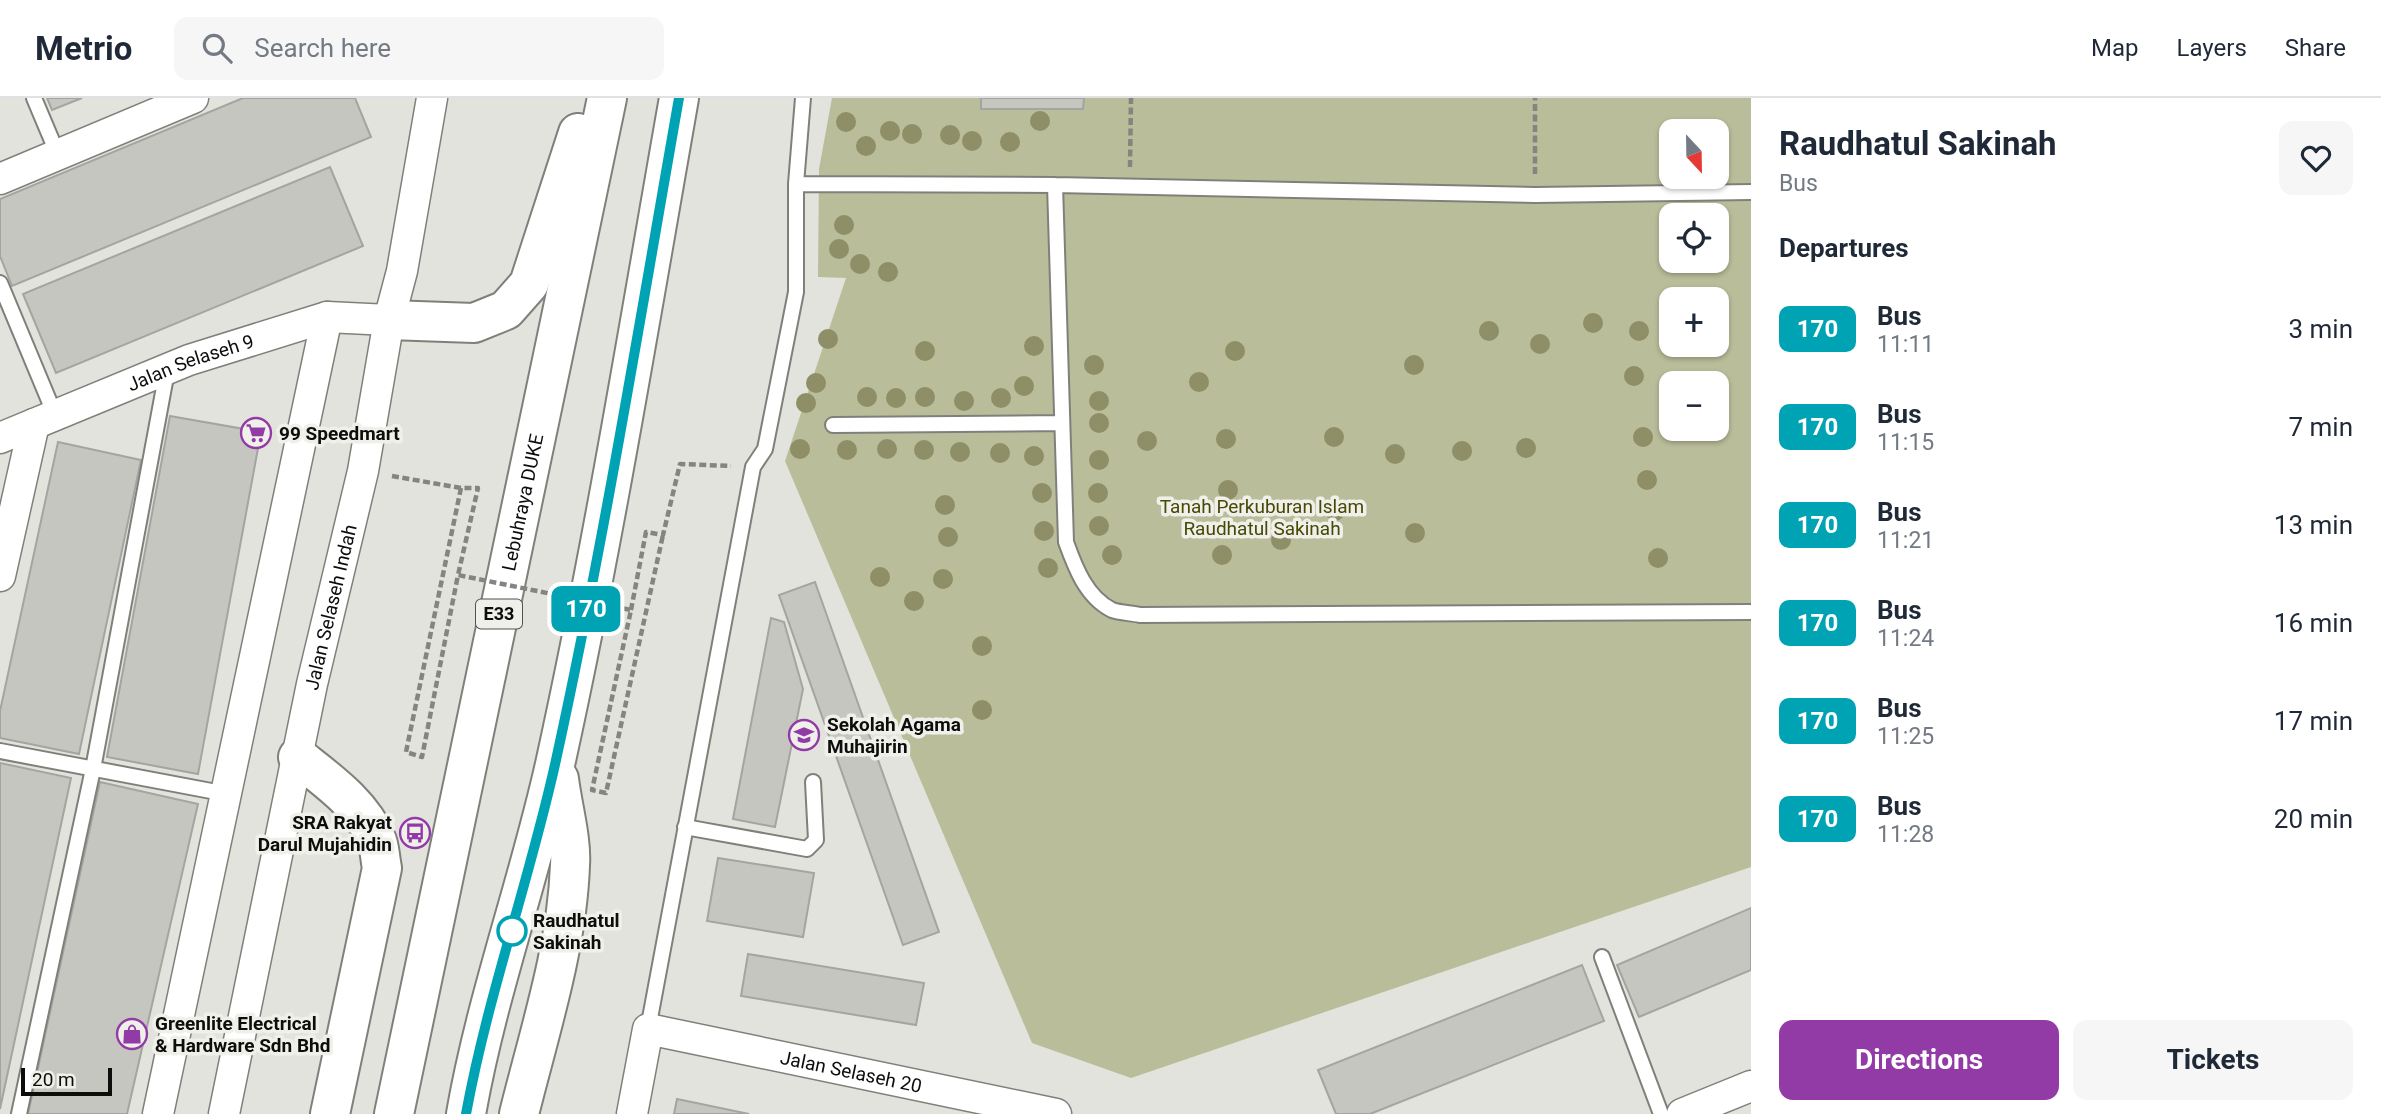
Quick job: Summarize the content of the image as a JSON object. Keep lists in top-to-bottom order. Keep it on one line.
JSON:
{"streets":{"highway":["Lebuhraya DUKE","E33"],"street":["Jalan Selaseh 9","Jalan Selaseh Indah","Jalan Selaseh 20"]},"crossings":[["Jalan Selaseh 9","Jalan Selaseh Indah"]],"parks":["Tanah Perkuburan Islam Raudhatul Sakinah"],"places":{"supermarket":["99 Speedmart"],"school or university":["Sekolah Agama Muhajirin"],"bus stop":["SRA Rakyat Darul Mujahidin"],"other":["Raudhatul Sakinah"],"shop":["Greenlite Electrical & Hardware Sdn Bhd"]},"lines":["bus line 170"],"scale_bar":"20 m","north":"bottom","page":{"header":"Metrio","search":"Search here","nav":["Map","Layers","Share"],"on_map":"170","heading":[["Raudhatul Sakinah","Bus"],"Departures"],"map_buttons":["+","−"],"list":[{"mark":"170","name":"Bus","note":"11:11","value":"3 min"},{"mark":"170","name":"Bus","note":"11:15","value":"7 min"},{"mark":"170","name":"Bus","note":"11:21","value":"13 min"},{"mark":"170","name":"Bus","note":"11:24","value":"16 min"},{"mark":"170","name":"Bus","note":"11:25","value":"17 min"},{"mark":"170","name":"Bus","note":"11:28","value":"20 min"}],"buttons":["Directions","Tickets"],"scale":"20 m"}}
